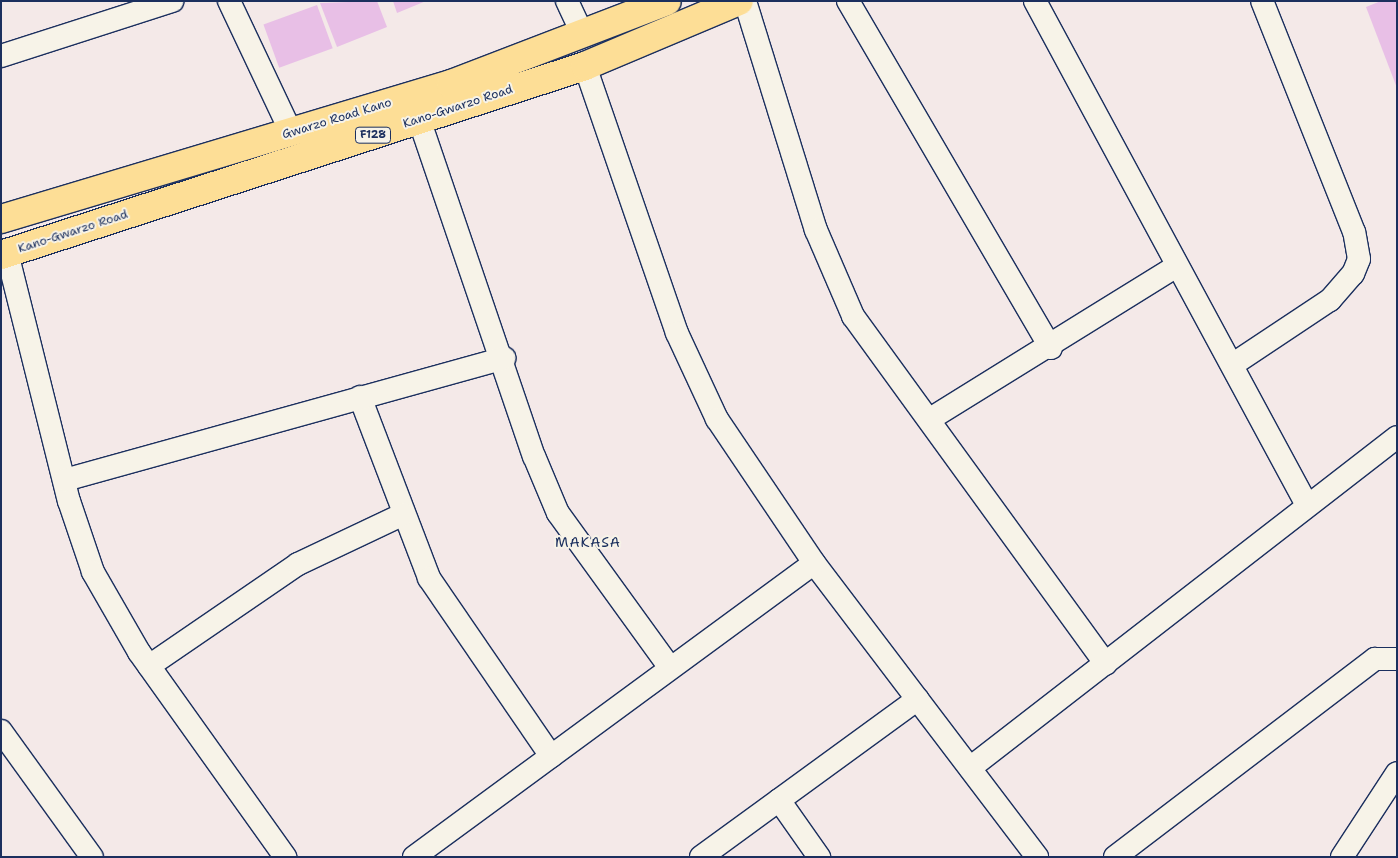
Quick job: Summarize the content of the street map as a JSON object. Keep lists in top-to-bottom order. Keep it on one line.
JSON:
{"streets":{"main road":["Kano-Gwarzo Road","Gwarzo Road Kano","F128"]},"districts":["MAKASA"]}
